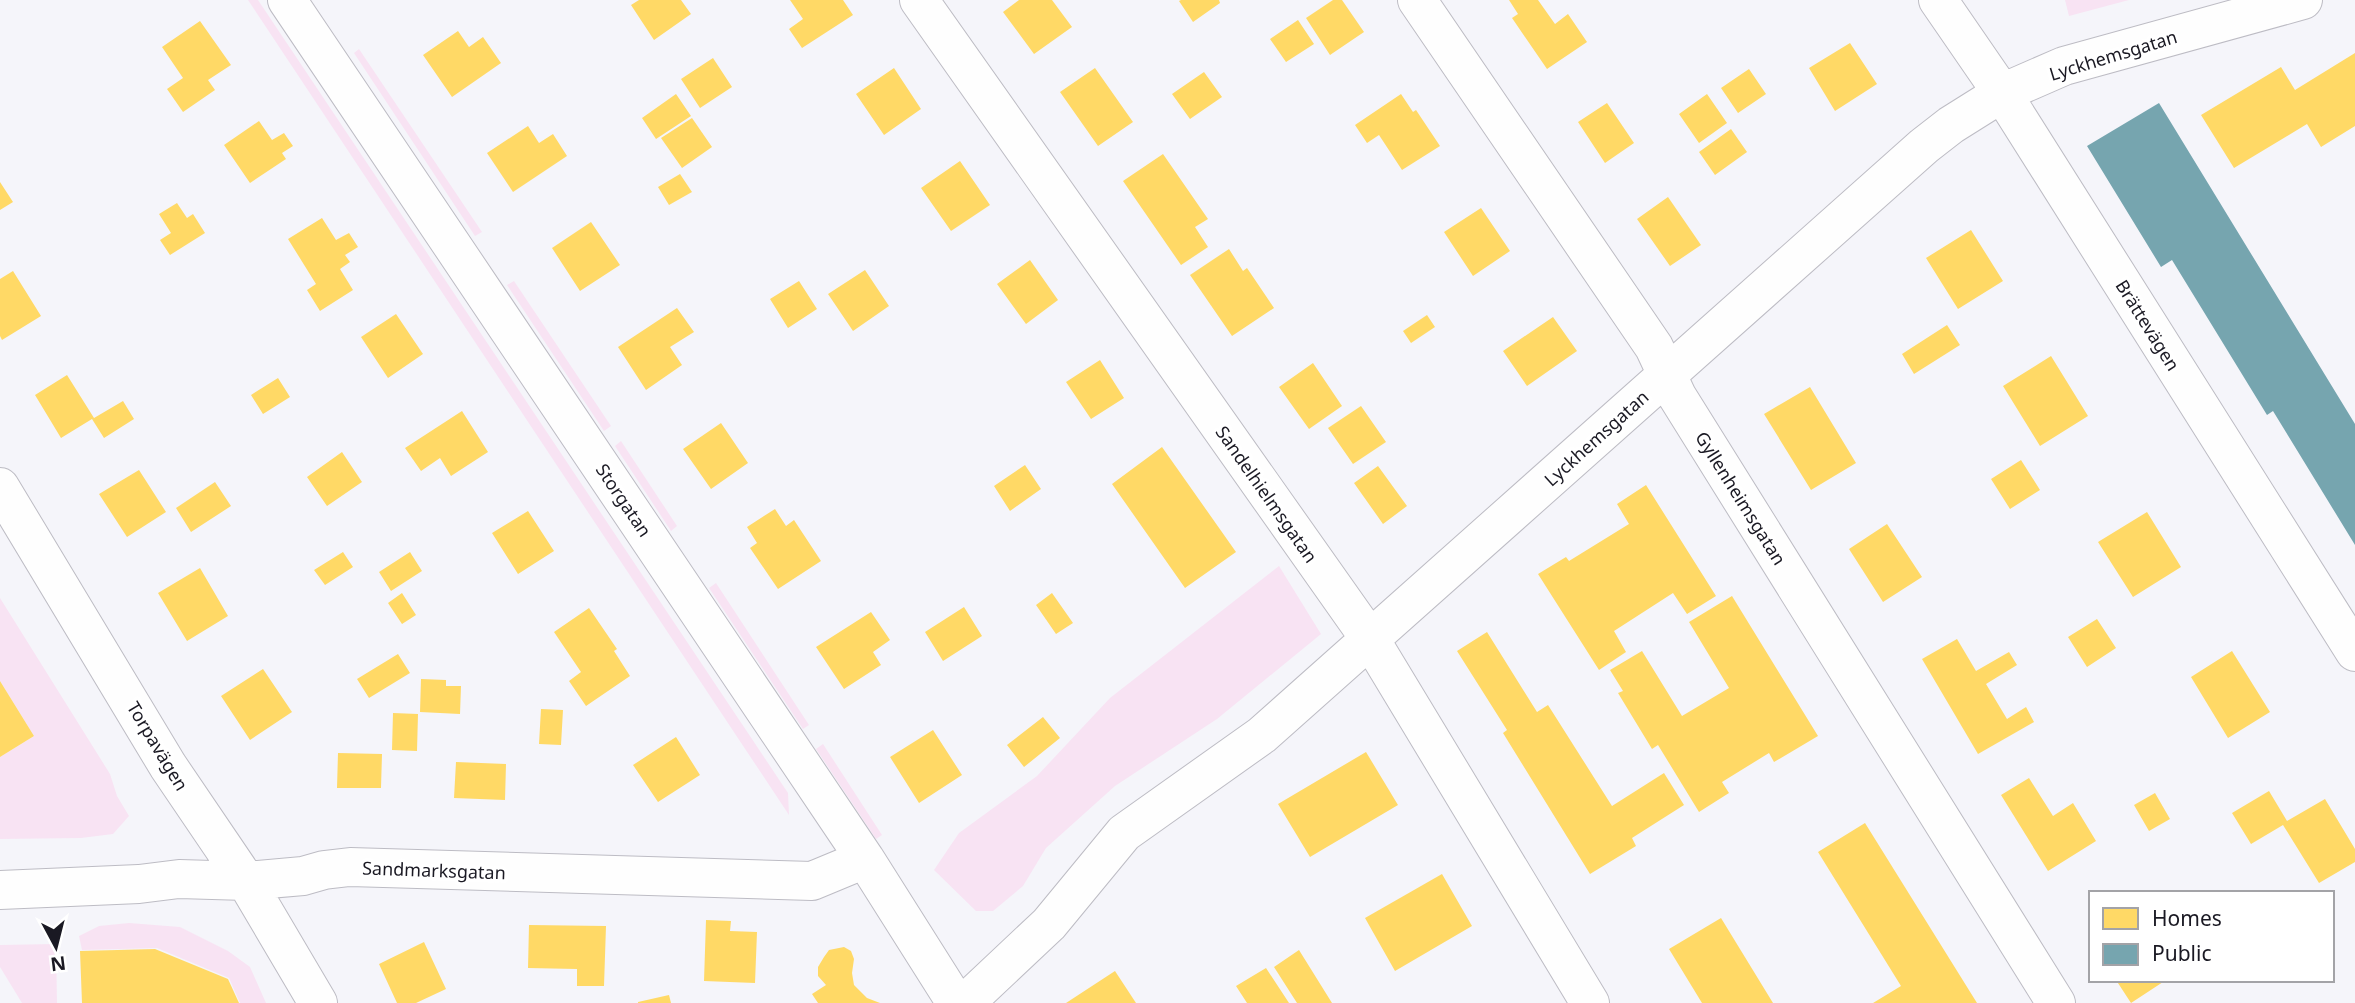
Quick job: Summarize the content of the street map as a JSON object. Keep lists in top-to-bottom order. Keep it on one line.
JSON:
{"streets":{"street":["Lyckhemsgatan","Brättevägen","Sandelhielmsgatan","Gyllenheimsgatan","Storgatan","Torpavägen","Sandmarksgatan"]},"crossings":[["Lyckhemsgatan","Brättevägen"],["Lyckhemsgatan","Sandelhielmsgatan"],["Lyckhemsgatan","Gyllenheimsgatan"],["Storgatan","Sandmarksgatan"],["Torpavägen","Sandmarksgatan"]],"legend":["Homes","Public"],"north":"bottom"}
